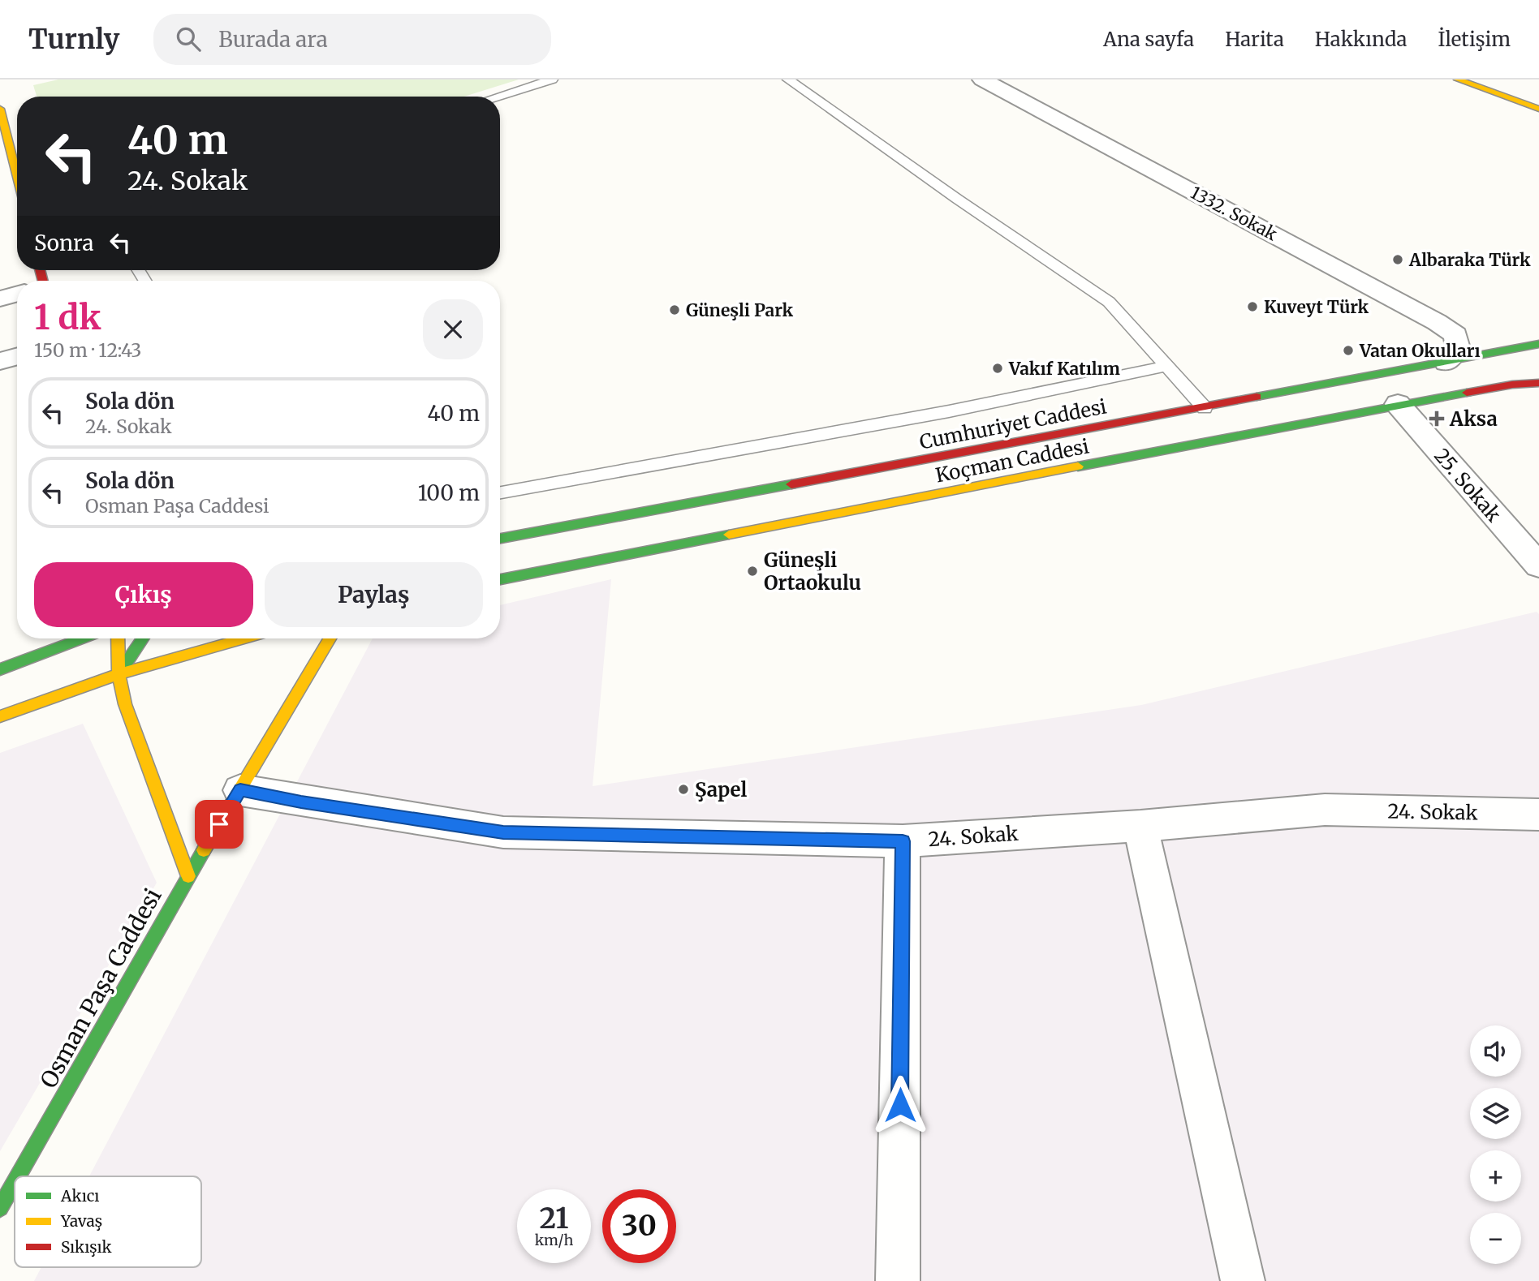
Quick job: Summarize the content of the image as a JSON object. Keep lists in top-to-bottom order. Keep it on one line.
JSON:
{"streets":{"main road":["Cumhuriyet Caddesi","Koçman Caddesi","Osman Paşa Caddesi"],"street":["1332. Sokak","25. Sokak","24. Sokak"]},"crossings":[["1332. Sokak","Cumhuriyet Caddesi"],["Koçman Caddesi","25. Sokak"],["24. Sokak","Osman Paşa Caddesi"]],"places":{"other":["Albaraka Türk","Kuveyt Türk","Güneşli Park","Vatan Okulları","Vakıf Katılım","Güneşli Ortaokulu","Şapel"],"health":["Aksa"]},"legend":["Akıcı","Yavaş","Sıkışık"],"page":{"header":"Turnly","search":"Burada ara","nav":["Ana sayfa","Harita","Hakkında","İletişim"],"turn":["40 m","24. Sokak"],"then":"Sonra","heading":["1 dk","150 m · 12:43"],"list":[{"name":"Sola dön","note":"24. Sokak","value":"40 m"},{"name":"Sola dön","note":"Osman Paşa Caddesi","value":"100 m"}],"buttons":["Çıkış","Paylaş"],"map_buttons":["+","−"],"speed":"21 km/h","limit":"30"}}
